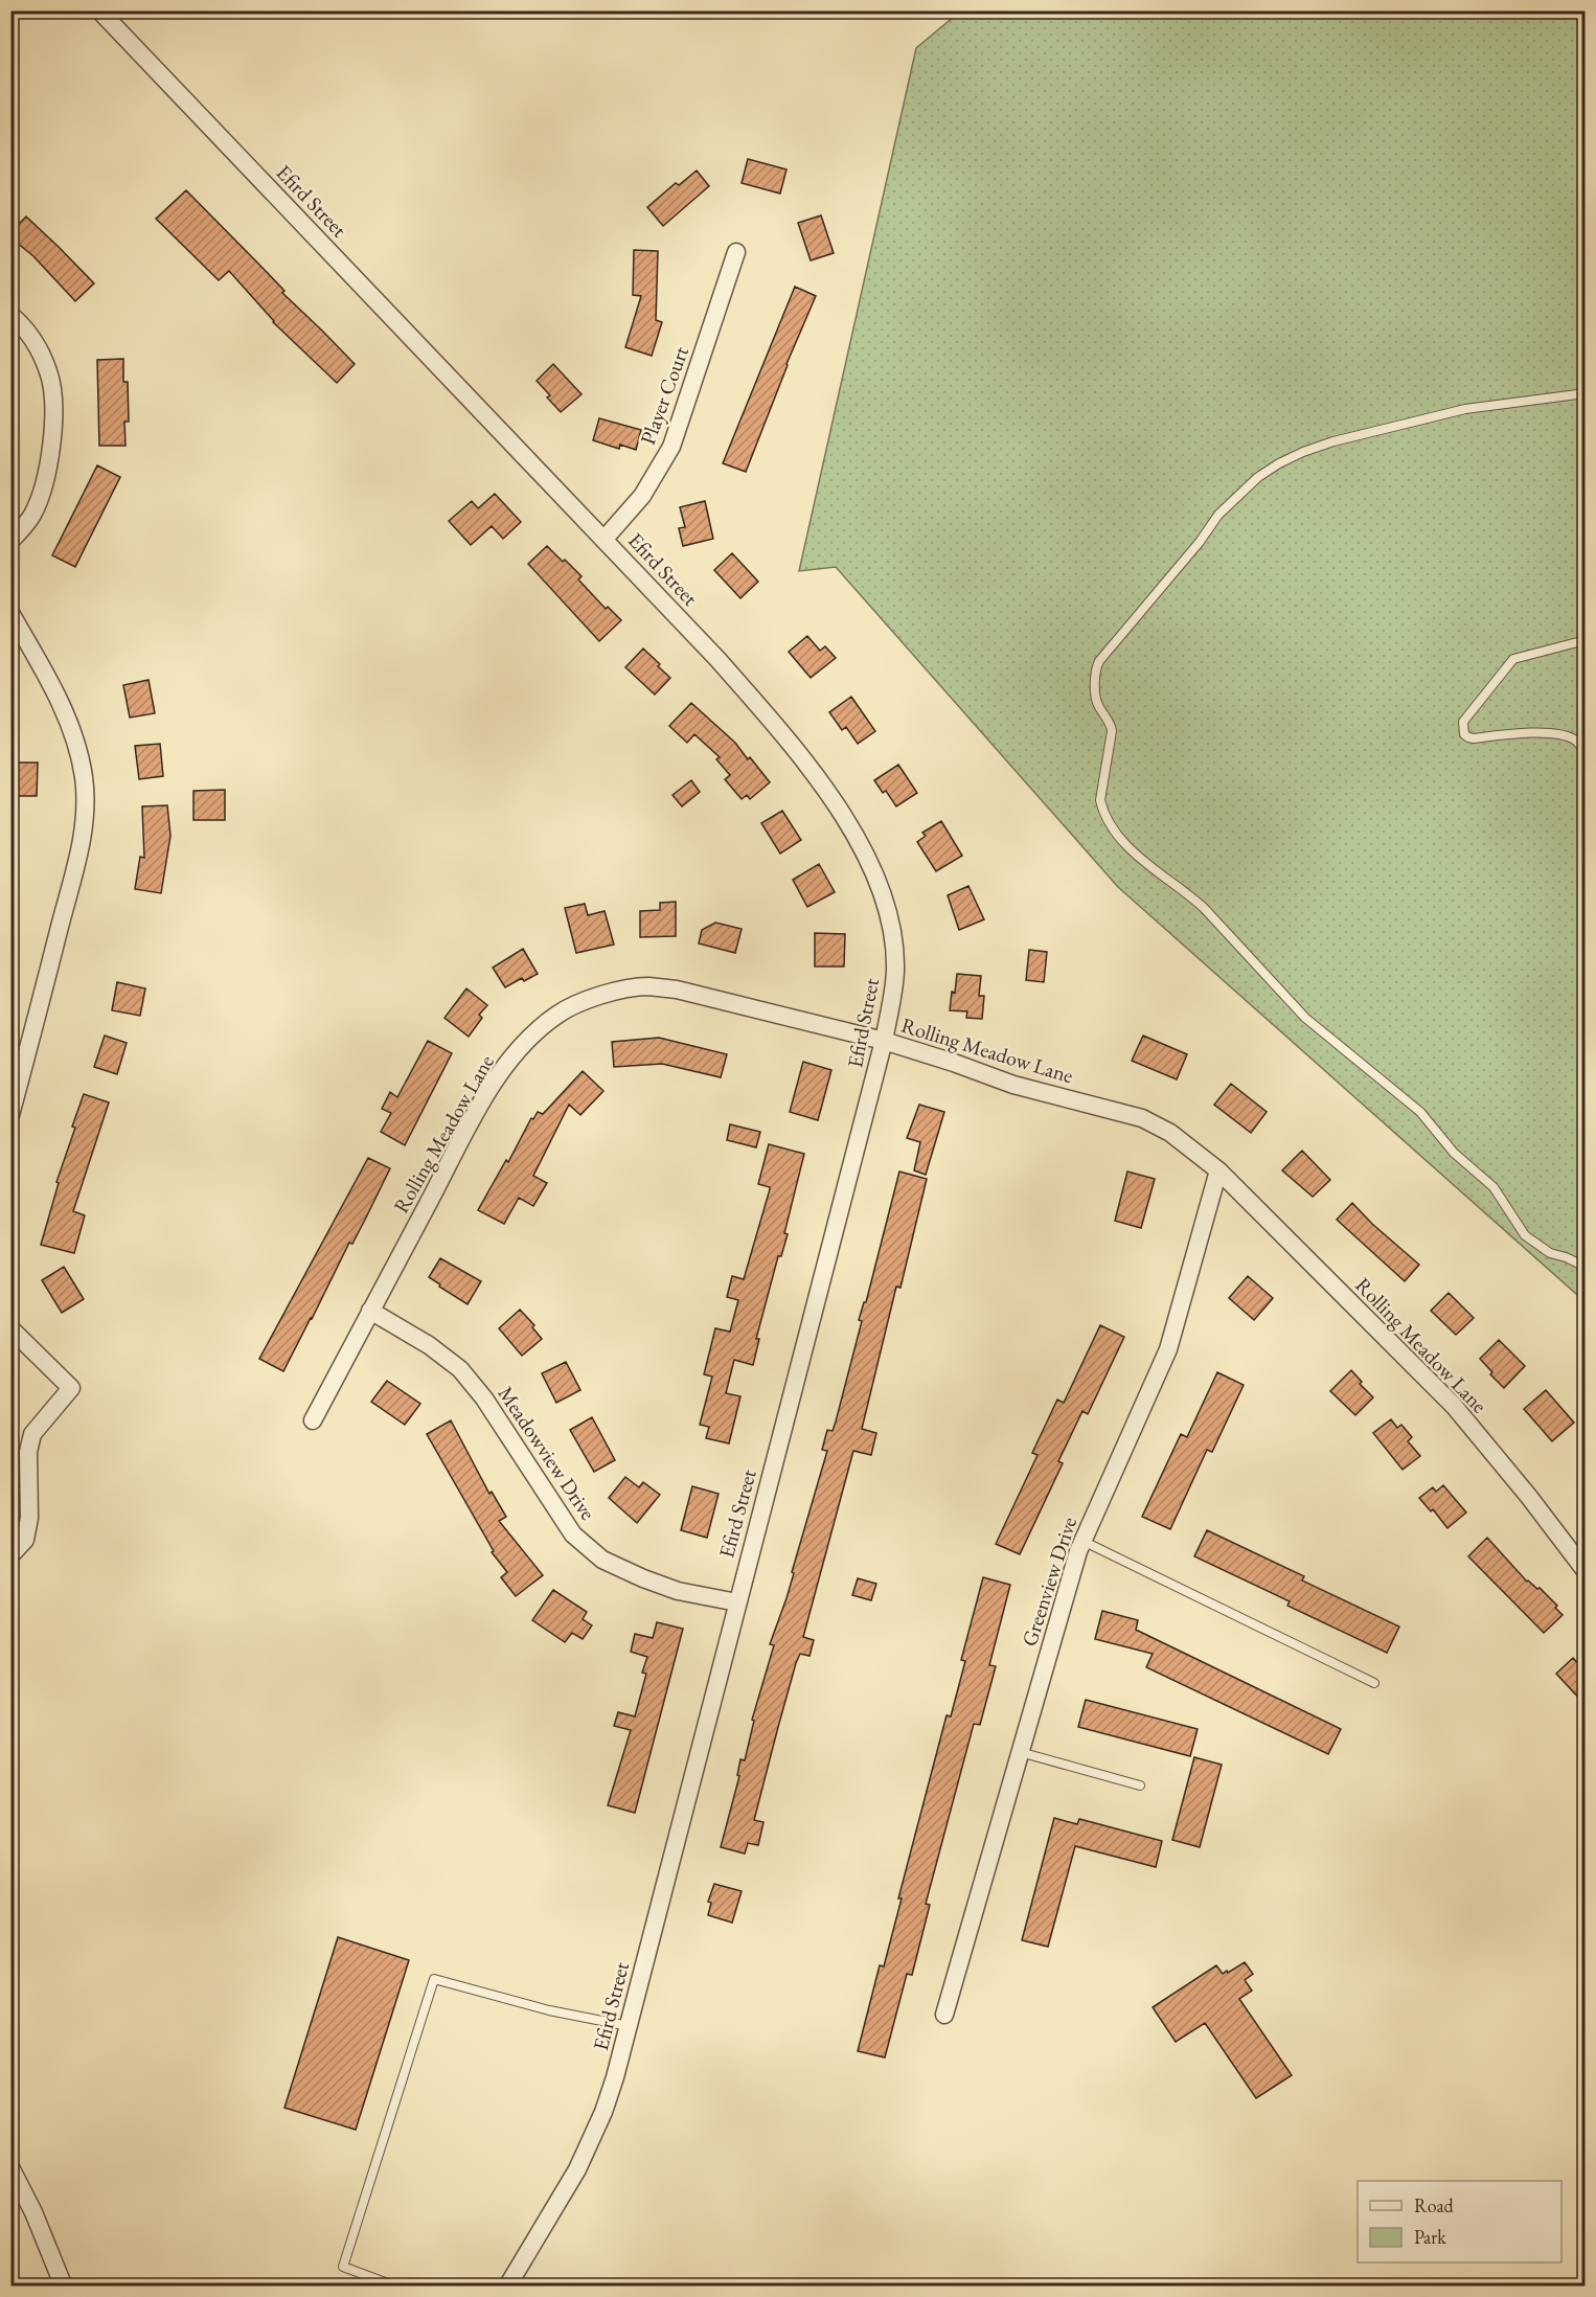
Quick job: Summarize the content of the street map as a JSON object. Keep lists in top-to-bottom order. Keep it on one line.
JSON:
{"streets":{"street":["Efird Street","Player Court","Rolling Meadow Lane","Meadowview Drive","Greenview Drive"]},"crossings":[["Efird Street","Player Court"],["Efird Street","Rolling Meadow Lane"],["Efird Street","Meadowview Drive"],["Rolling Meadow Lane","Meadowview Drive"],["Rolling Meadow Lane","Greenview Drive"]],"legend":["Road","Park"]}
